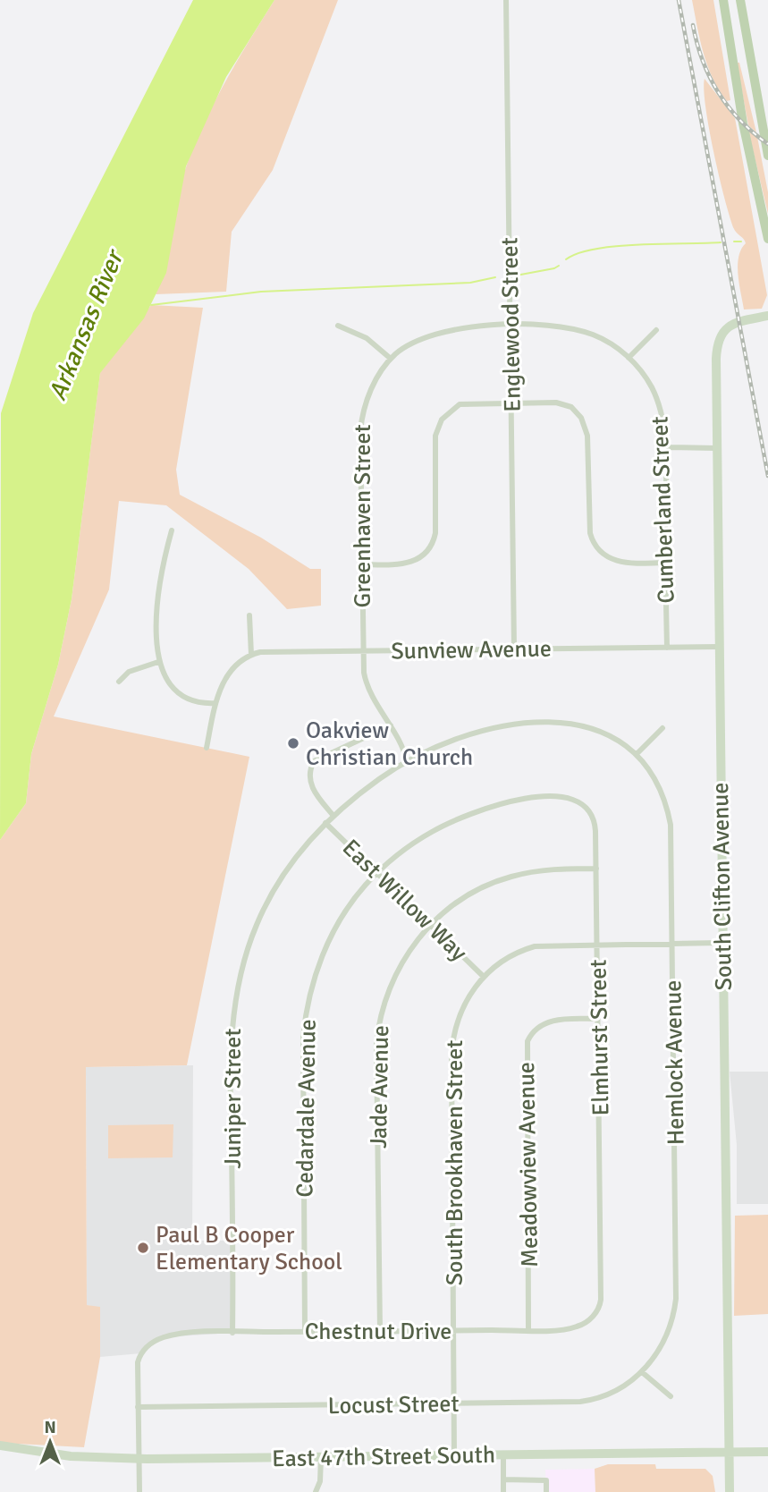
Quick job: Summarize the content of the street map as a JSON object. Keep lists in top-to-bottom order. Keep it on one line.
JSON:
{"streets":{"street":["Englewood Street","Cumberland Street","Greenhaven Street","Sunview Avenue","South Clifton Avenue","East Willow Way","Elmhurst Street","Hemlock Avenue","Jade Avenue","Juniper Street","Cedardale Avenue","South Brookhaven Street","Meadowview Avenue","Chestnut Drive","Locust Street","East 47th Street South"]},"crossings":[["Englewood Street","Cumberland Street"],["Englewood Street","Greenhaven Street"],["Englewood Street","Sunview Avenue"],["Cumberland Street","Greenhaven Street"],["Cumberland Street","Sunview Avenue"],["Greenhaven Street","Sunview Avenue"],["Greenhaven Street","Juniper Street"],["Sunview Avenue","South Clifton Avenue"],["South Clifton Avenue","South Brookhaven Street"],["South Clifton Avenue","East 47th Street South"],["East Willow Way","Jade Avenue"],["East Willow Way","Juniper Street"],["East Willow Way","Cedardale Avenue"],["East Willow Way","South Brookhaven Street"],["Elmhurst Street","Jade Avenue"],["Elmhurst Street","Cedardale Avenue"],["Elmhurst Street","South Brookhaven Street"],["Elmhurst Street","Meadowview Avenue"],["Elmhurst Street","Chestnut Drive"],["Hemlock Avenue","Juniper Street"],["Hemlock Avenue","South Brookhaven Street"],["Hemlock Avenue","Locust Street"],["Jade Avenue","Chestnut Drive"],["Juniper Street","Chestnut Drive"],["Cedardale Avenue","Chestnut Drive"],["South Brookhaven Street","Chestnut Drive"],["South Brookhaven Street","Locust Street"],["South Brookhaven Street","East 47th Street South"],["Meadowview Avenue","Chestnut Drive"],["Chestnut Drive","Locust Street"]],"water":["Arkansas River"],"places":["Oakview Christian Church","Paul B Cooper Elementary School"],"north":"top"}
